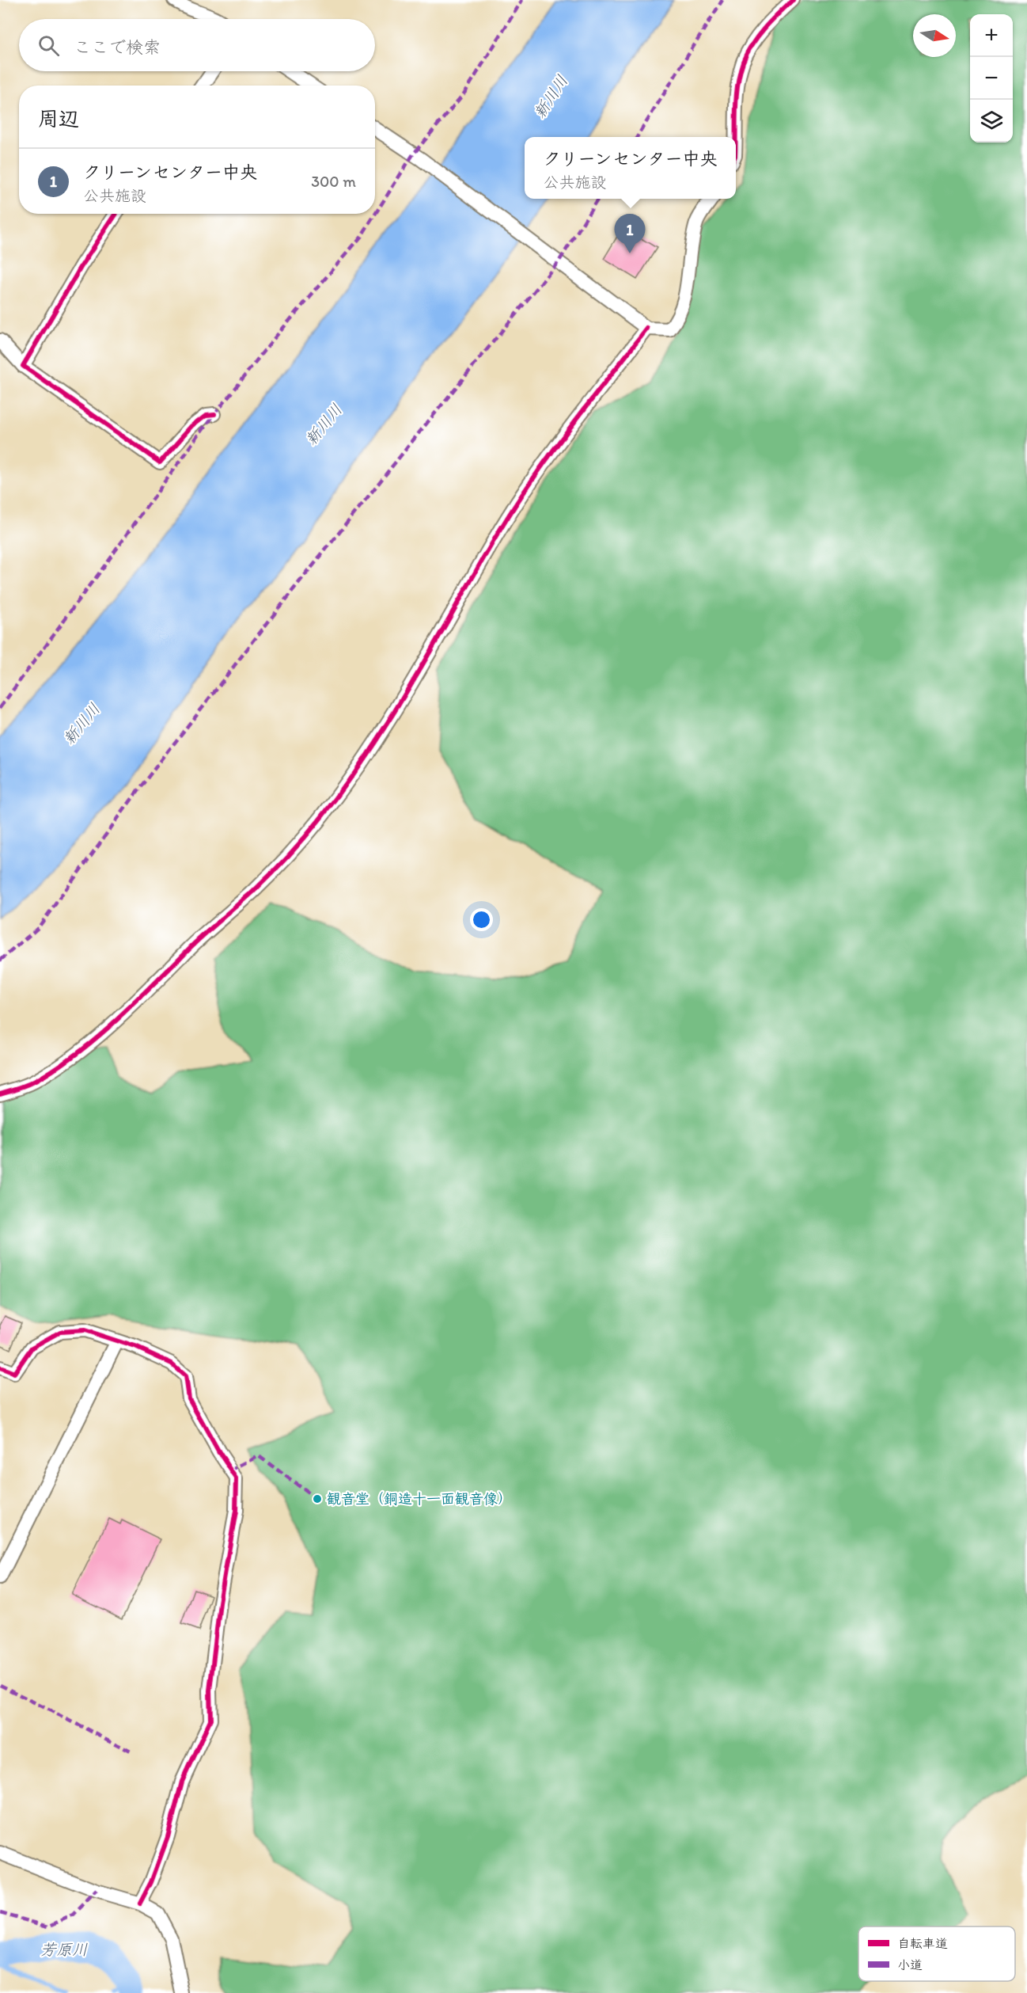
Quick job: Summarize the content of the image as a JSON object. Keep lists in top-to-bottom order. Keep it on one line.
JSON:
{"water":["新川川","芳原川"],"places":["観音堂（銅造十一面観音像）"],"legend":["自転車道","小道"],"north":"right","page":{"map_buttons":["+","−"],"search":"ここで検索","heading":"周辺","popup":["クリーンセンター中央","公共施設"],"list":[{"mark":"1","name":"クリーンセンター中央","note":"公共施設","value":"300 m"}],"pins":"1"}}
